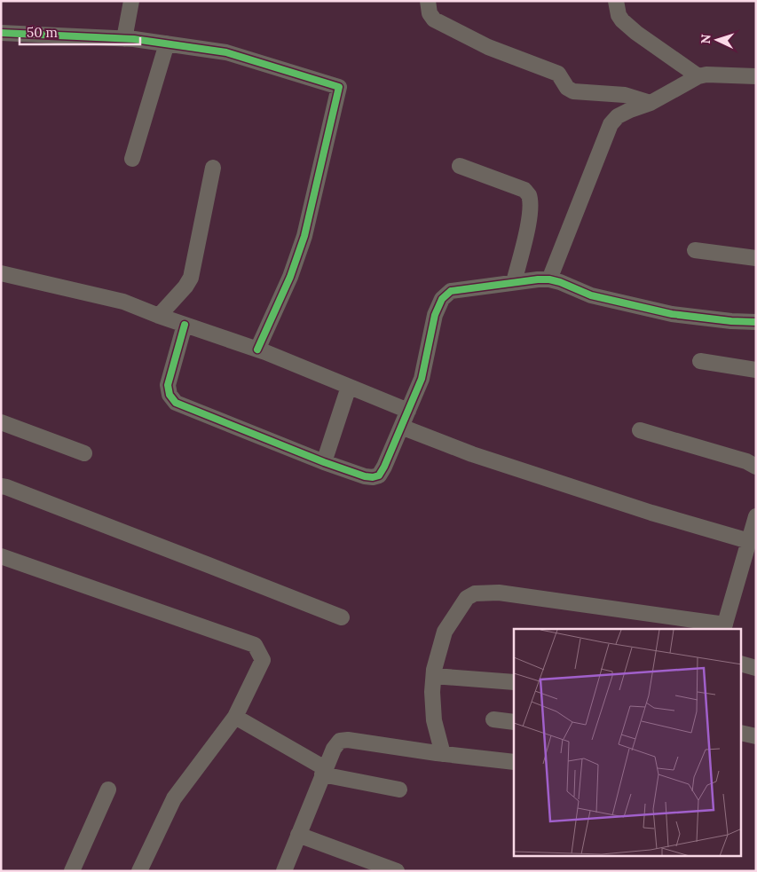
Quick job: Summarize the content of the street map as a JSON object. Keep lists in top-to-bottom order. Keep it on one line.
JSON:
{"scale_bar":"50 m","north":"left"}
